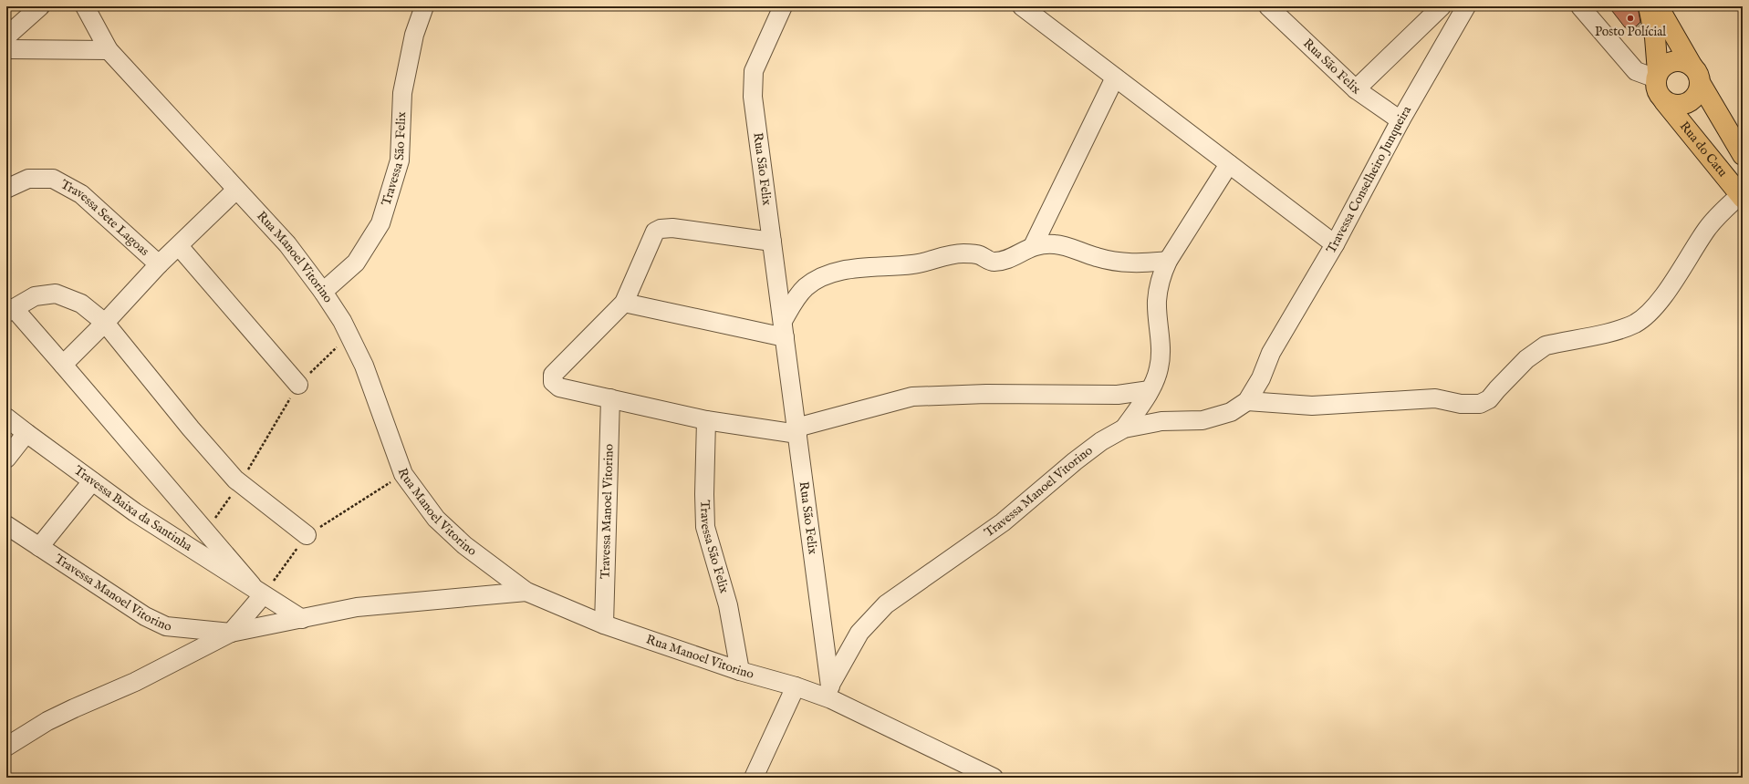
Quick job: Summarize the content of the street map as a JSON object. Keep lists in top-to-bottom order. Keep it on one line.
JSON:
{"streets":{"main road":["Rua do Catu"],"street":["Rua São Felix","Travessa São Felix","Travessa Conselheiro Junqueira","Travessa Sete Lagoas","Rua Manoel Vitorino","Travessa Manoel Vitorino","Travessa Baixa da Santinha"]},"crossings":[["Rua São Felix","Travessa Conselheiro Junqueira"],["Rua São Felix","Rua Manoel Vitorino"],["Rua São Felix","Travessa Manoel Vitorino"],["Travessa São Felix","Rua Manoel Vitorino"],["Travessa Conselheiro Junqueira","Travessa Manoel Vitorino"],["Rua Manoel Vitorino","Travessa Manoel Vitorino"]],"places":["Posto Polícial"]}
